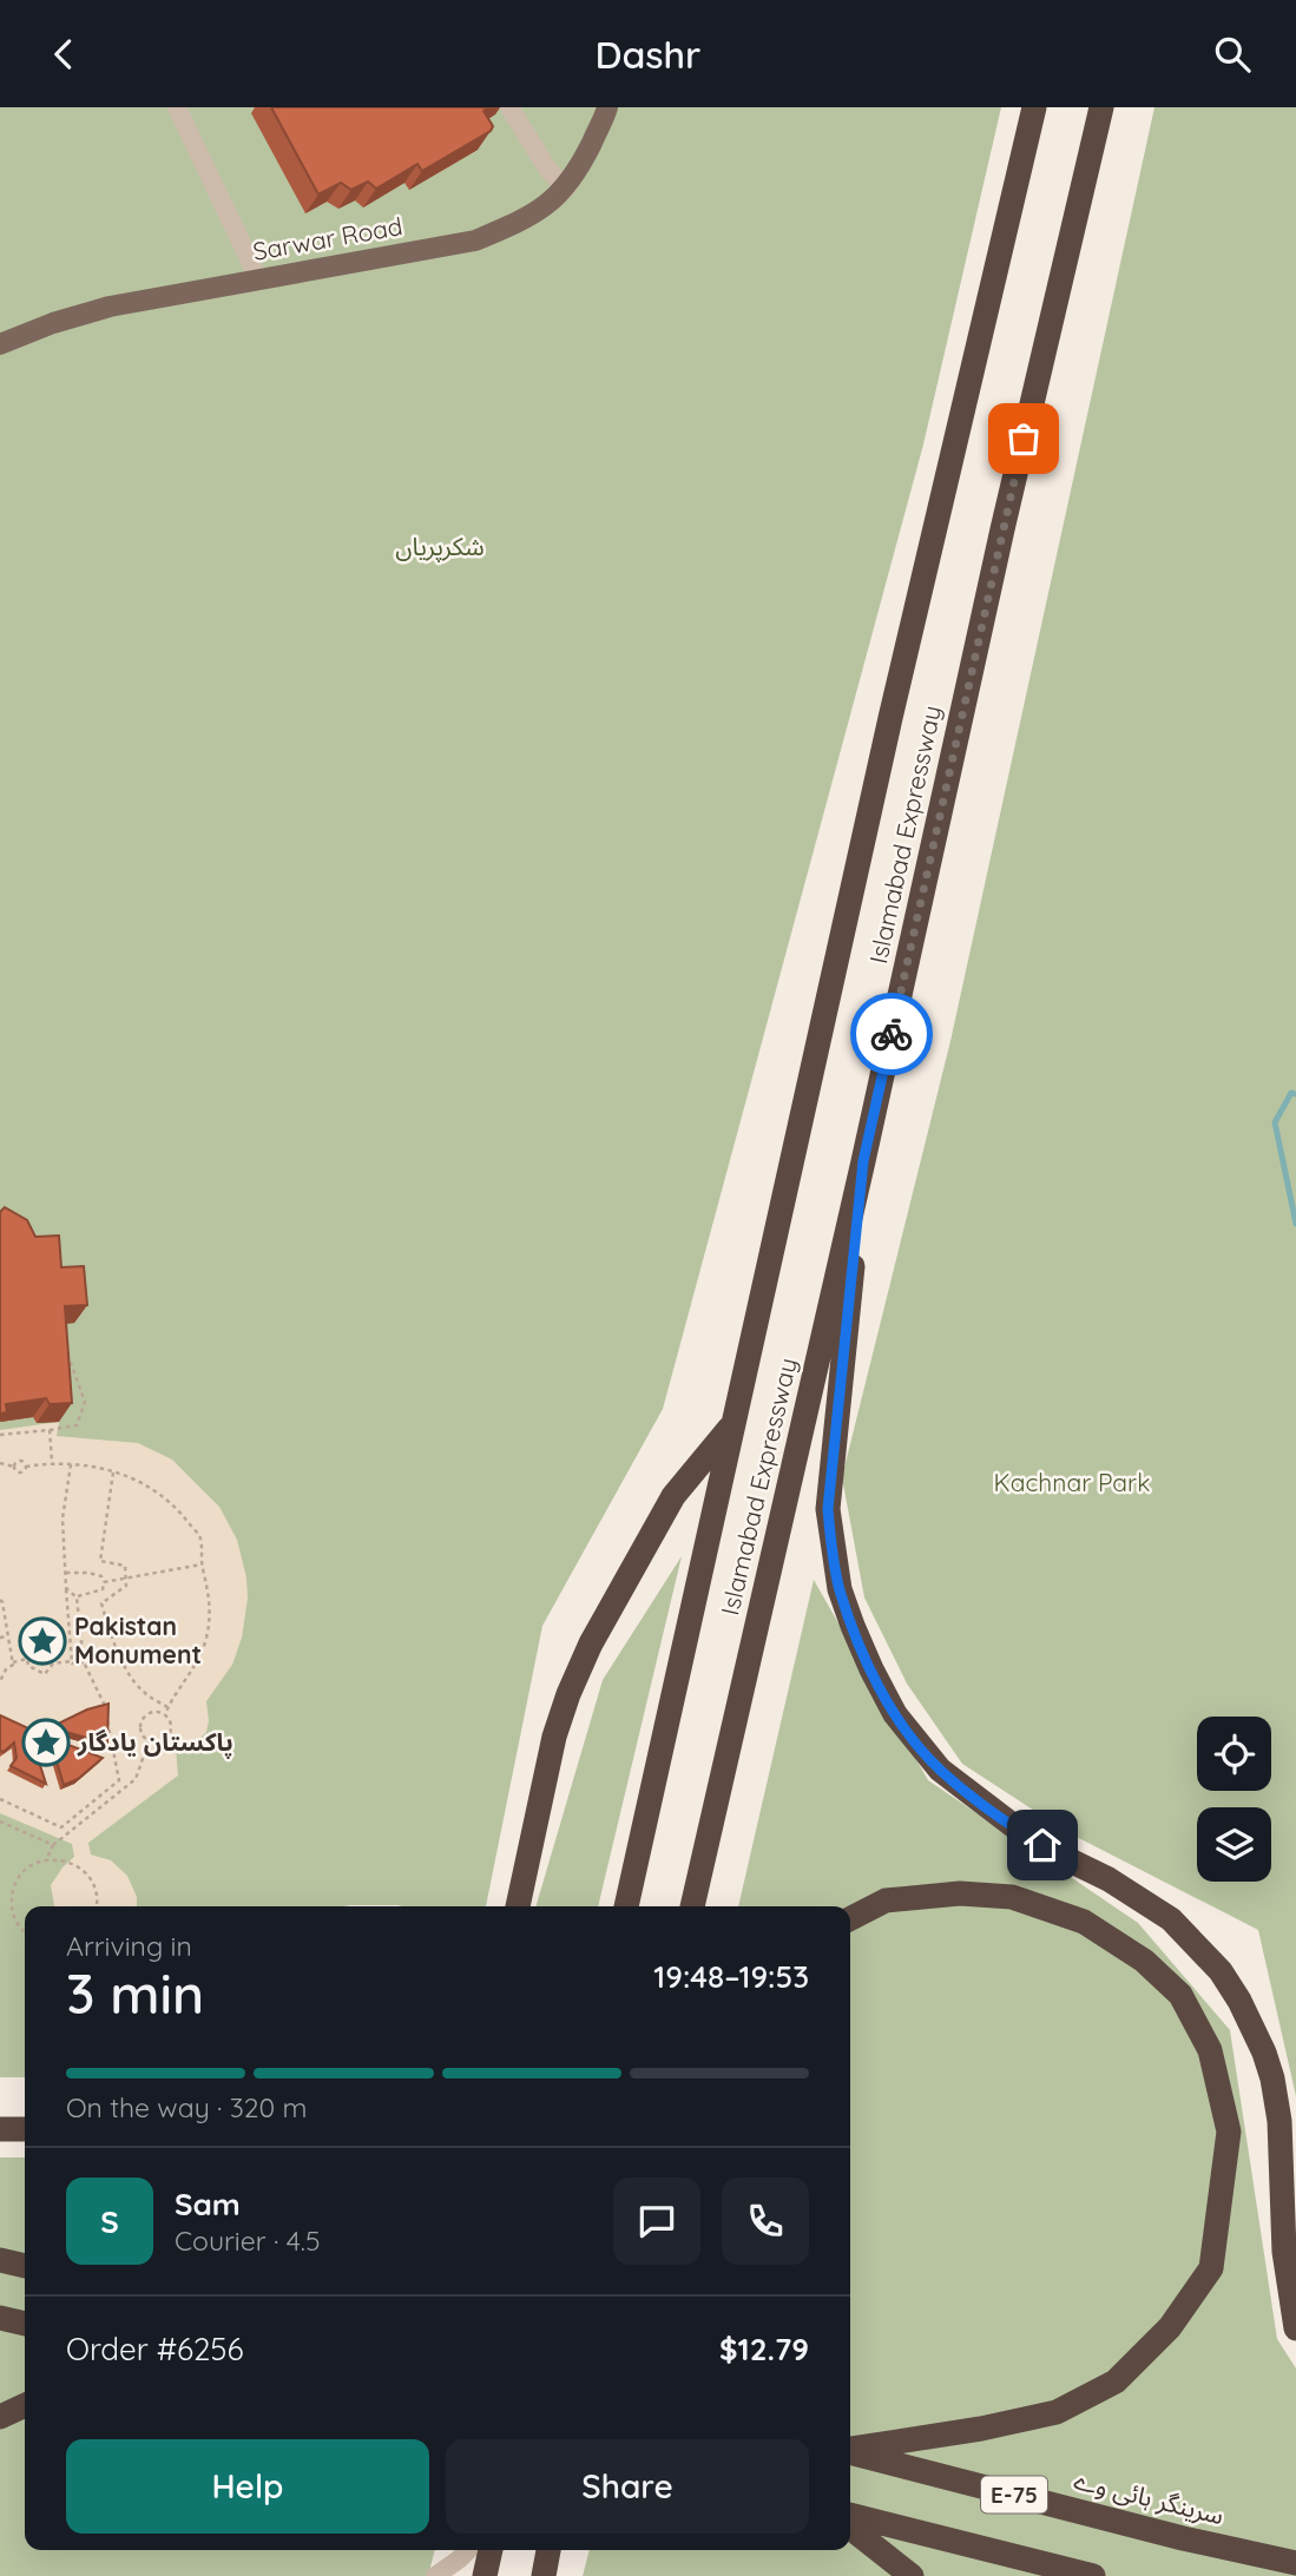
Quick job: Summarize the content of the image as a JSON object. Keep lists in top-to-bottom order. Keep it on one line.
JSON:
{"streets":{"highway":["Islamabad Expressway","E-75","سرینگر ہائی وے"],"main road":["Sarwar Road"]},"parks":["شکرپریاں","Kachnar Park"],"places":{"place":["Pakistan Monument","پاکستان یادگار"]},"page":{"header":"Dashr","heading":["3 min","Arriving in","19:48–19:53"],"panel":["Sam","Courier · 4.5","Order #6256","$12.79"],"bar":"On the way · 320 m","round":"S","buttons":["Help","Share"]}}
